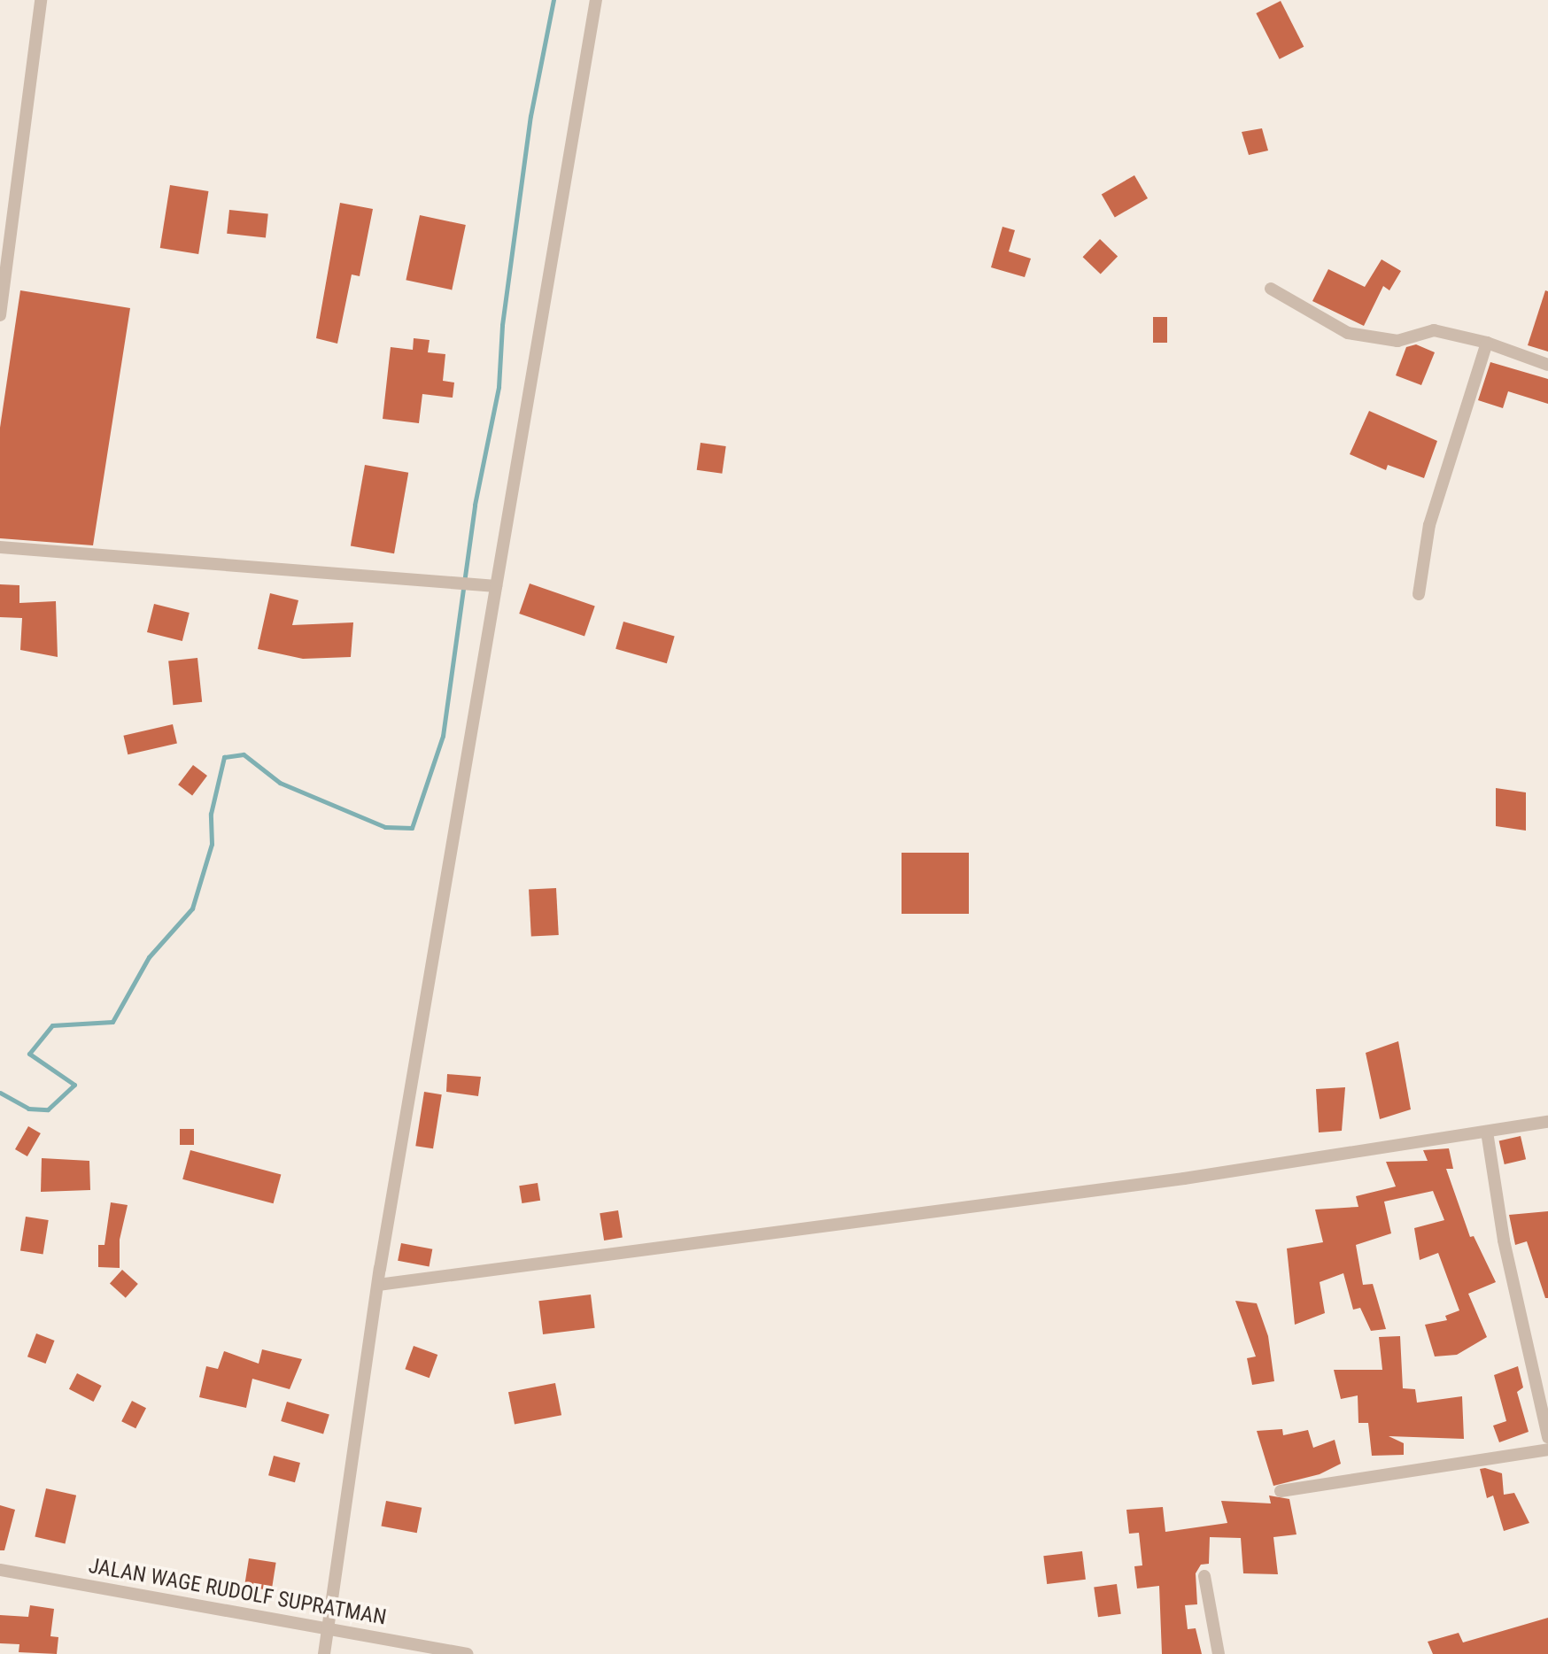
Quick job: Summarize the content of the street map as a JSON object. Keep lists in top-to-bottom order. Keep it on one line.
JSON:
{"streets":{"street":["JALAN WAGE RUDOLF SUPRATMAN"]}}
